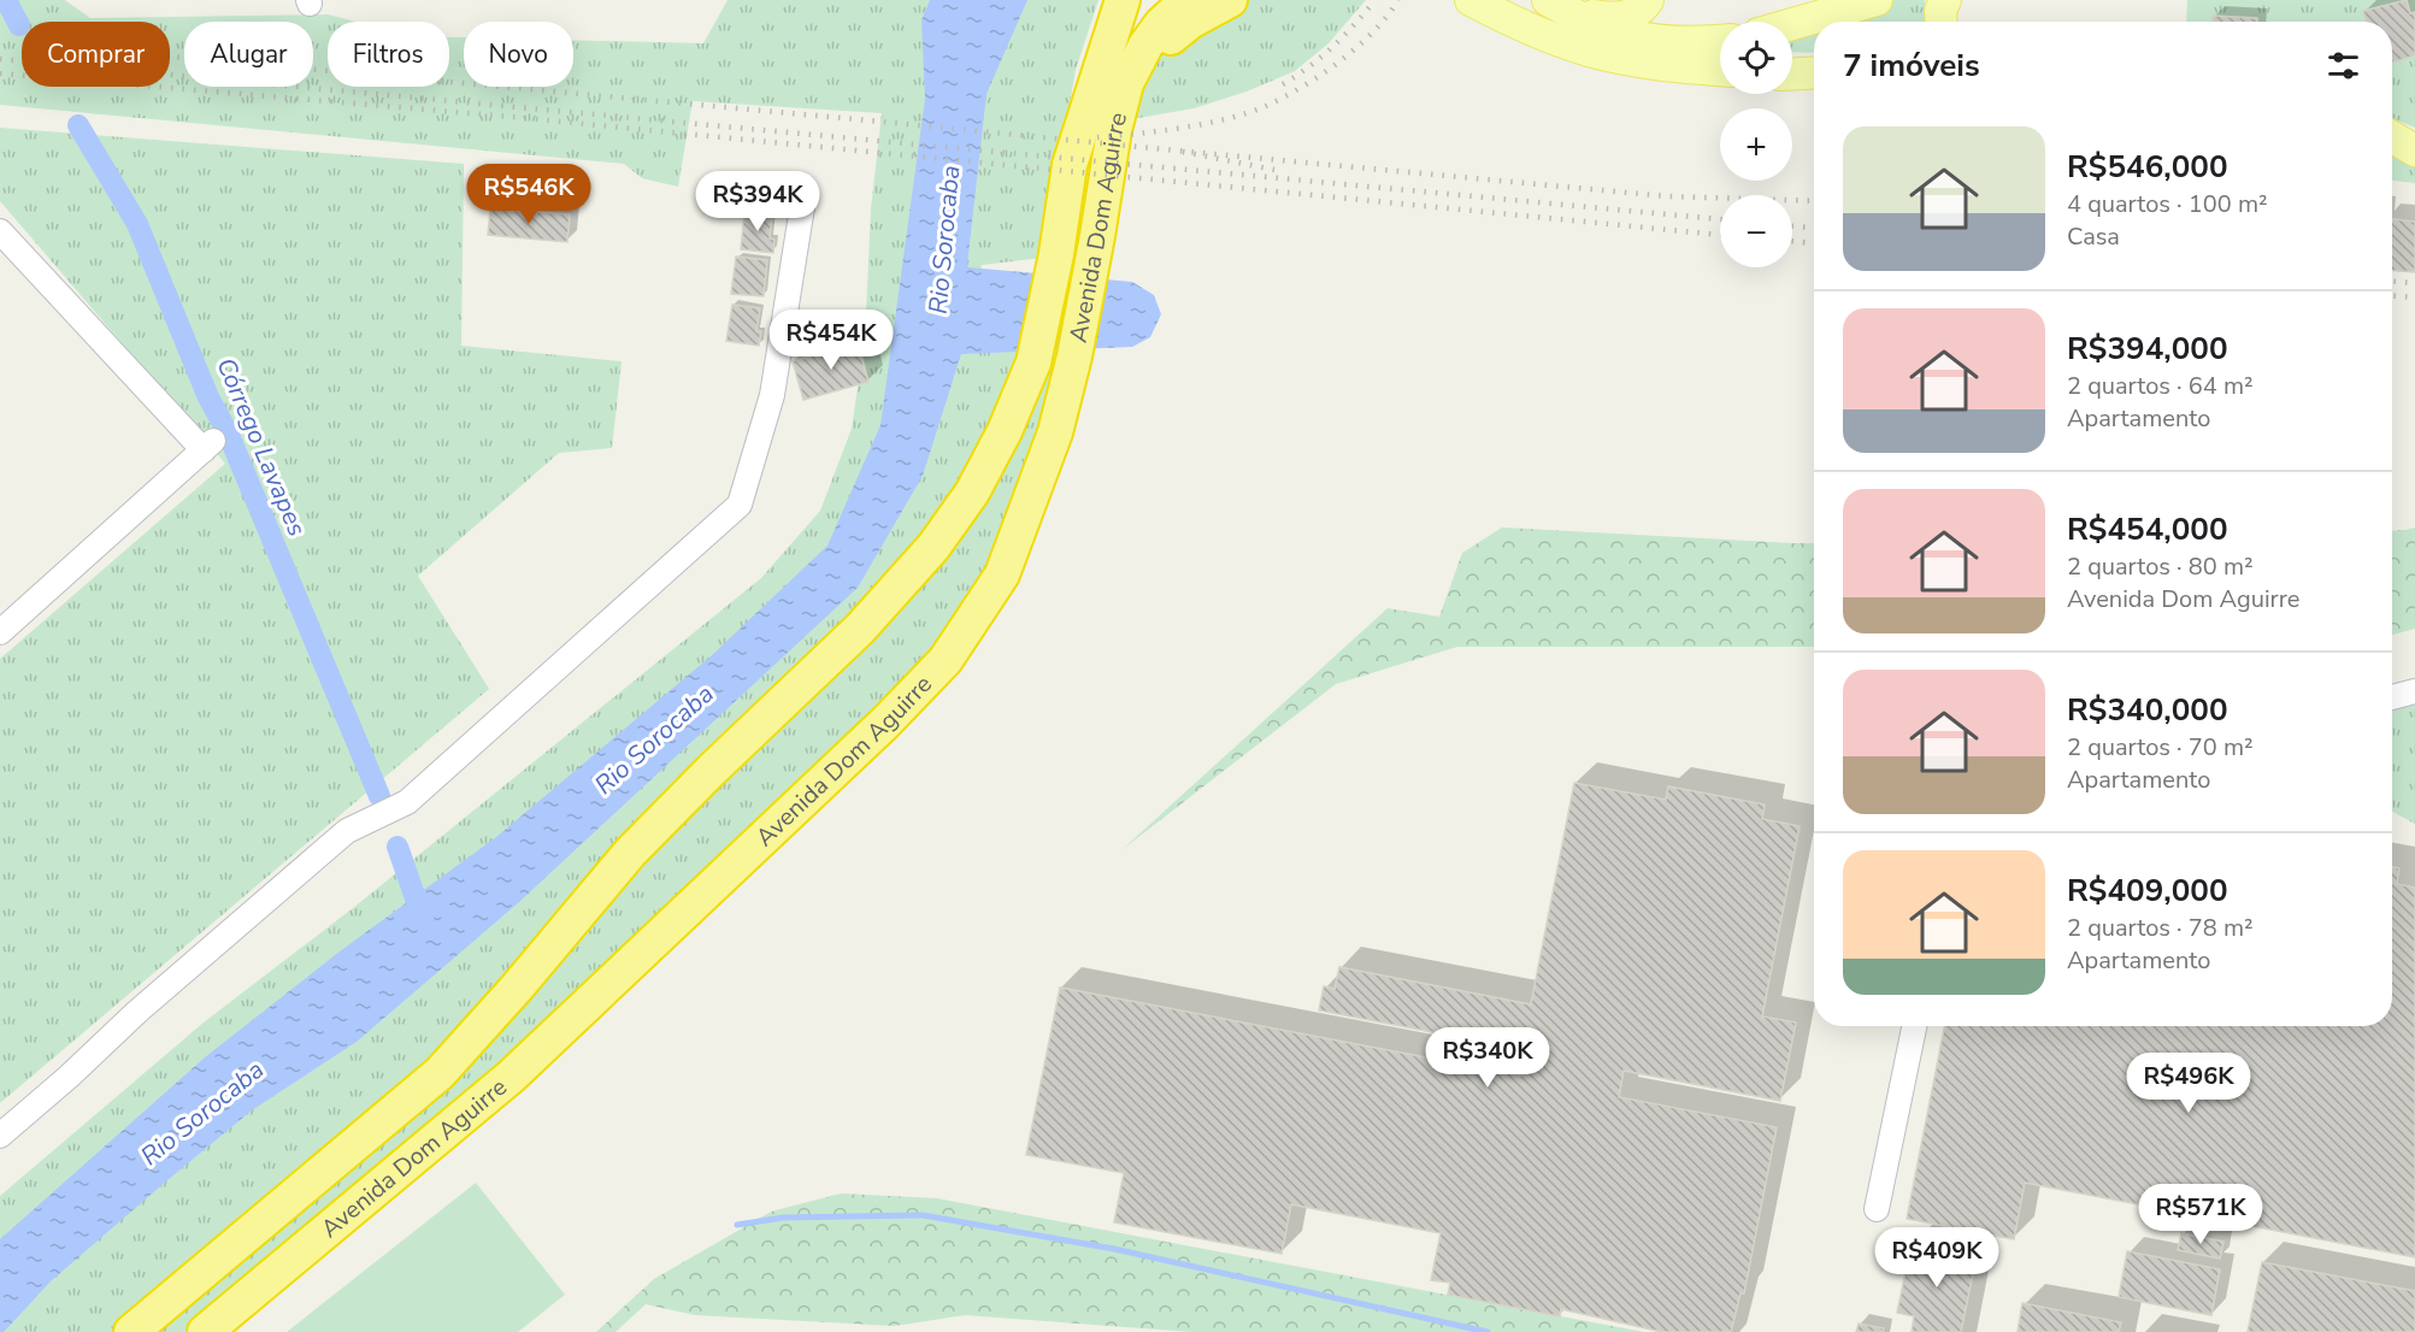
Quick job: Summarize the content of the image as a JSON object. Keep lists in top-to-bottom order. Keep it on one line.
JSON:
{"streets":{"highway":["Avenida Dom Aguirre"]},"water":["Rio Sorocaba","Córrego Lavapes"],"page":{"map_buttons":["+","−"],"chip":["Comprar","Alugar","Filtros","Novo"],"heading":"7 imóveis","list":[{"name":"R$546,000","note":"4 quartos · 100 m² · Casa"},{"name":"R$394,000","note":"2 quartos · 64 m² · Apartamento"},{"name":"R$454,000","note":"2 quartos · 80 m² · Avenida Dom Aguirre"},{"name":"R$340,000","note":"2 quartos · 70 m² · Apartamento"},{"name":"R$409,000","note":"2 quartos · 78 m² · Apartamento"}],"price":["R$546K","R$394K","R$454K","R$340K","R$496K","R$571K","R$409K"]}}
